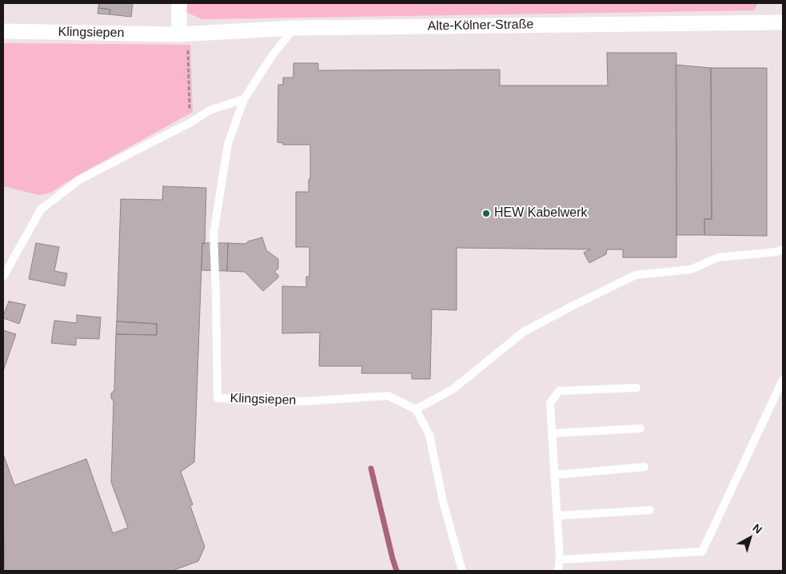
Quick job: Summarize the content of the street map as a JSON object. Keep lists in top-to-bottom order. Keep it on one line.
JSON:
{"streets":{"street":["Alte-Kölner-Straße","Klingsiepen"]},"crossings":[["Alte-Kölner-Straße","Klingsiepen"]],"places":["HEW Kabelwerk"],"north":"top right"}
